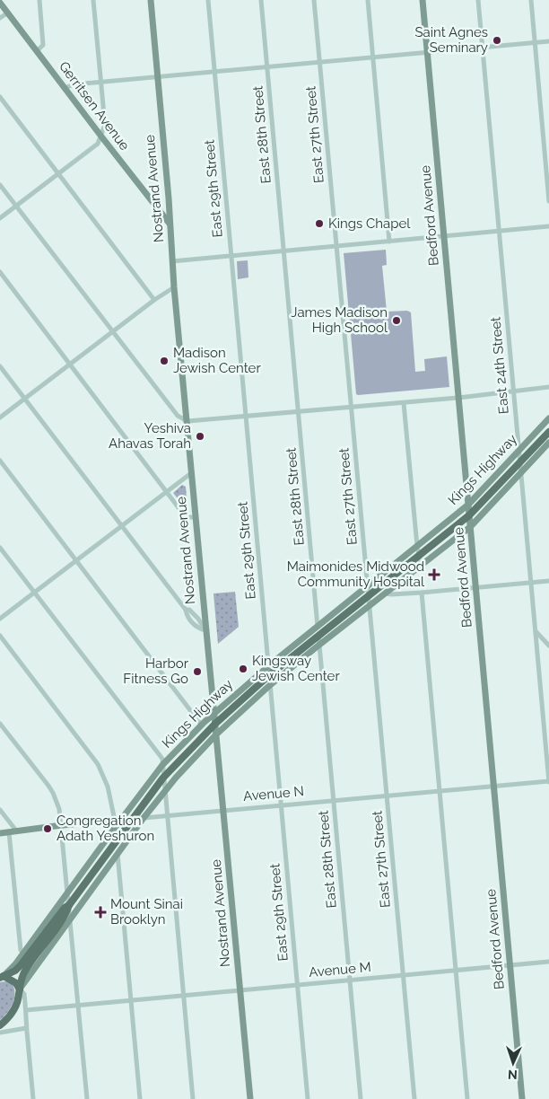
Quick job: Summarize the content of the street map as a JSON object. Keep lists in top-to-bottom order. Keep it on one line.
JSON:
{"streets":{"main road":["Gerritsen Avenue","Nostrand Avenue","Bedford Avenue","Kings Highway","Avenue N"],"street":["East 28th Street","East 27th Street","East 29th Street","East 24th Street","Avenue M"]},"crossings":[["Gerritsen Avenue","Nostrand Avenue"],["East 28th Street","Kings Highway"],["East 28th Street","Avenue N"],["East 28th Street","Avenue M"],["East 27th Street","Kings Highway"],["East 27th Street","Avenue N"],["East 27th Street","Avenue M"],["Nostrand Avenue","Kings Highway"],["Nostrand Avenue","Avenue N"],["Nostrand Avenue","Avenue M"],["East 29th Street","Kings Highway"],["East 29th Street","Avenue N"],["East 29th Street","Avenue M"],["Bedford Avenue","Kings Highway"],["Bedford Avenue","Avenue N"],["Bedford Avenue","Avenue M"],["East 24th Street","Kings Highway"],["East 24th Street","Avenue N"],["Kings Highway","Avenue N"]],"places":{"other":["Saint Agnes Seminary","Kings Chapel","James Madison High School","Madison Jewish Center","Yeshiva Ahavas Torah","Kingsway Jewish Center","Harbor Fitness Go","Congregation Adath Yeshuron"],"health":["Maimonides Midwood Community Hospital","Mount Sinai Brooklyn"]},"north":"bottom"}
